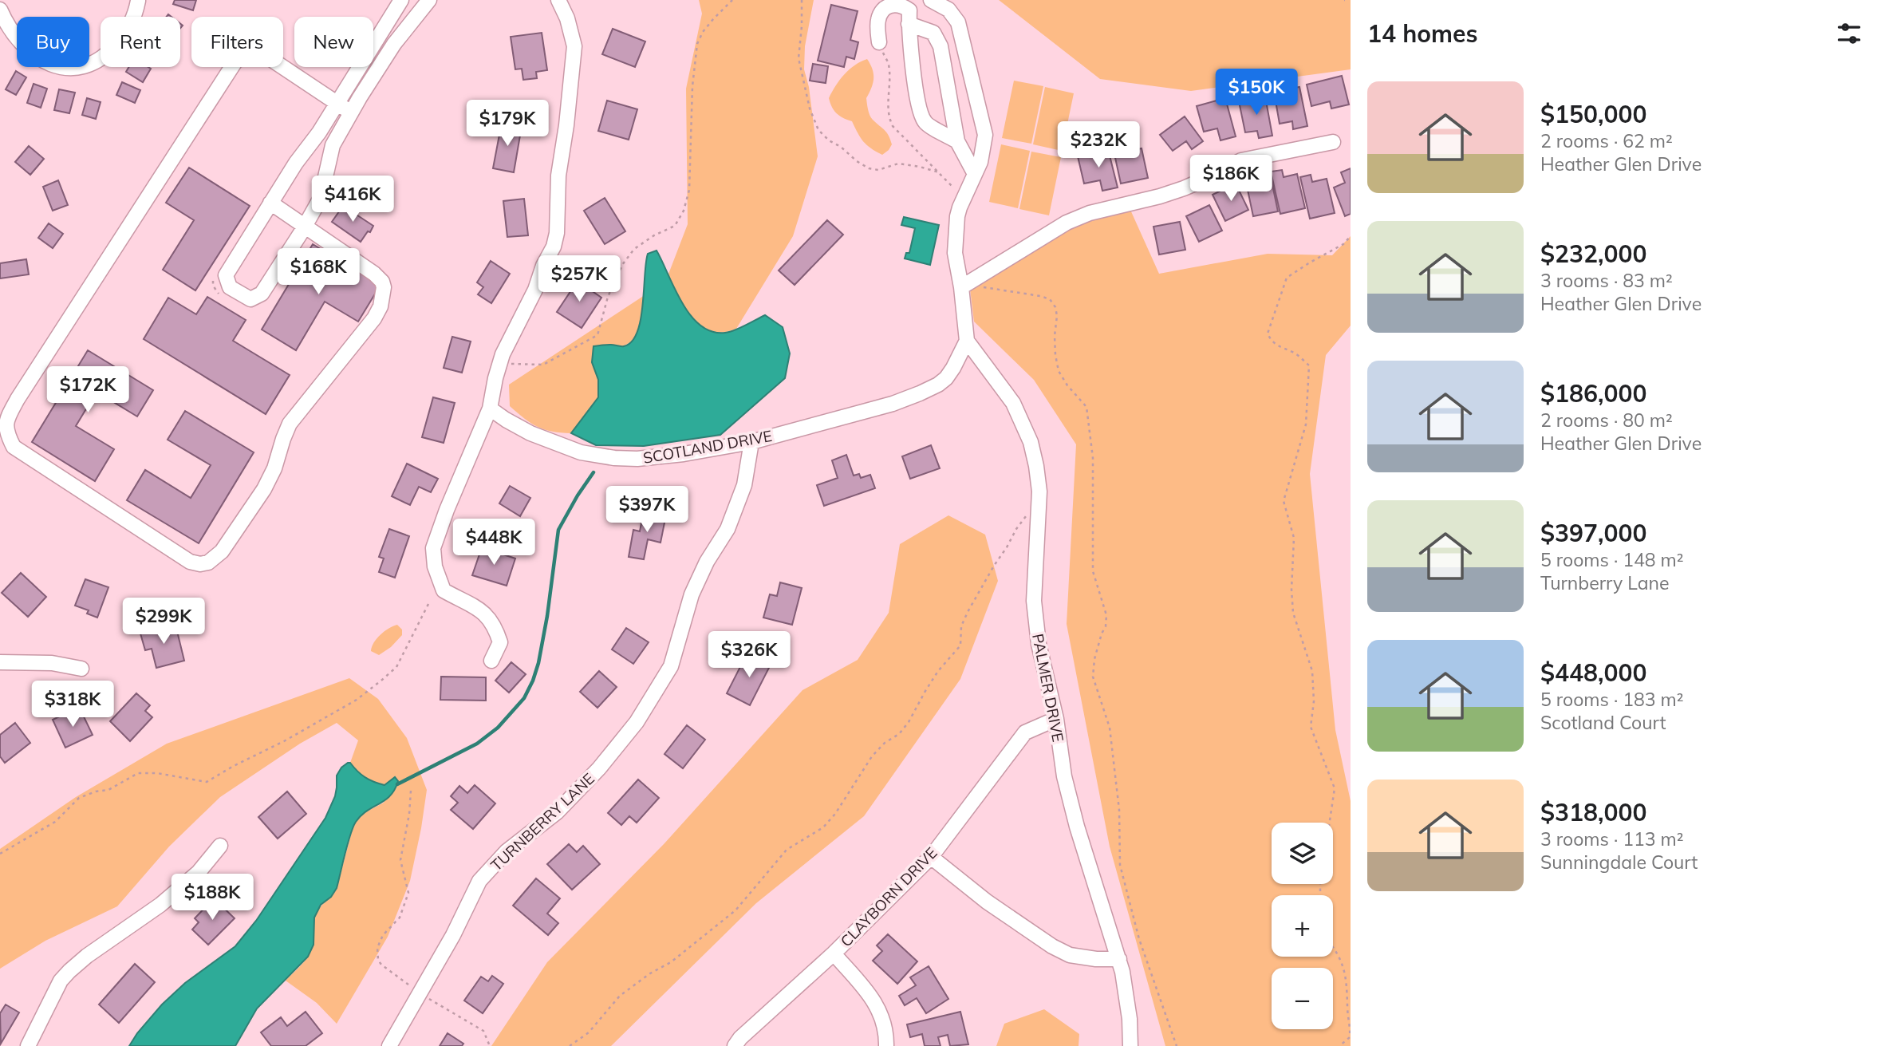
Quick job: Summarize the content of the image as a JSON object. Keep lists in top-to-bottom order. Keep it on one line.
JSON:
{"streets":{"street":["SCOTLAND DRIVE","PALMER DRIVE","TURNBERRY LANE","CLAYBORN DRIVE"]},"crossings":[["SCOTLAND DRIVE","PALMER DRIVE"],["SCOTLAND DRIVE","TURNBERRY LANE"],["PALMER DRIVE","CLAYBORN DRIVE"]],"page":{"heading":"14 homes","chip":["Buy","Rent","Filters","New"],"list":[{"name":"$150,000","note":"2 rooms · 62 m² · Heather Glen Drive"},{"name":"$232,000","note":"3 rooms · 83 m² · Heather Glen Drive"},{"name":"$186,000","note":"2 rooms · 80 m² · Heather Glen Drive"},{"name":"$397,000","note":"5 rooms · 148 m² · Turnberry Lane"},{"name":"$448,000","note":"5 rooms · 183 m² · Scotland Court"},{"name":"$318,000","note":"3 rooms · 113 m² · Sunningdale Court"}],"price":["$150K","$179K","$232K","$186K","$416K","$168K","$257K","$172K","$397K","$448K","$299K","$326K","$318K","$188K"],"map_buttons":["+","−"]}}
